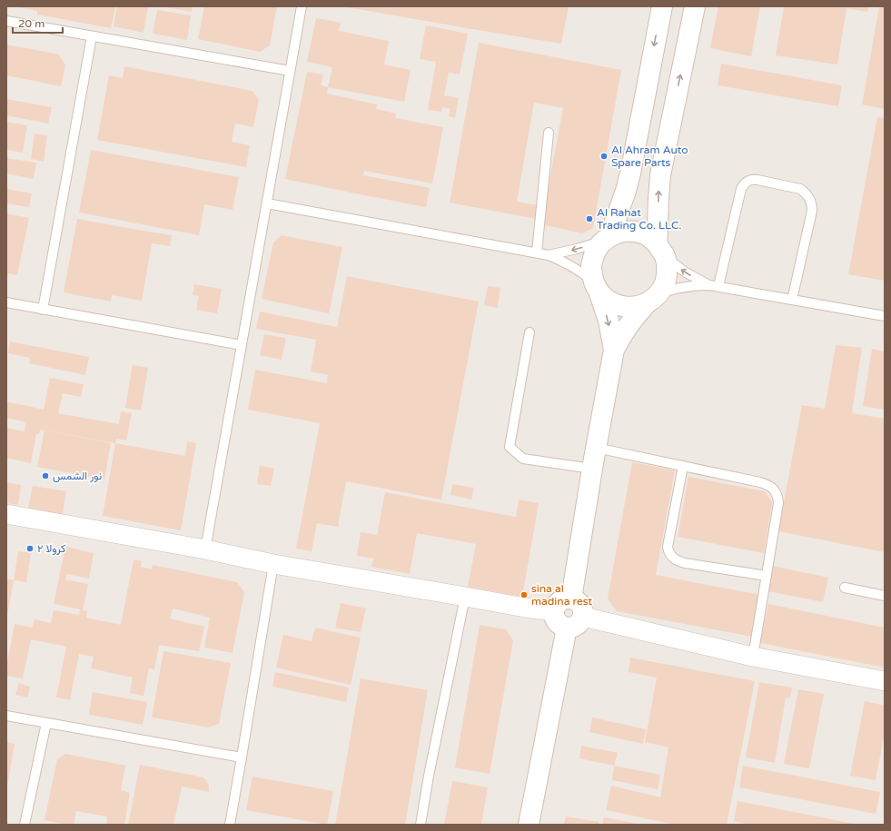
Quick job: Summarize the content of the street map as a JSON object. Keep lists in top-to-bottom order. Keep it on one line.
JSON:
{"places":["Al Ahram Auto Spare Parts","Al Rahat Trading Co. LLC.","نور الشمس","كرولا ٢","sina al madina rest"],"scale_bar":"20 m"}
